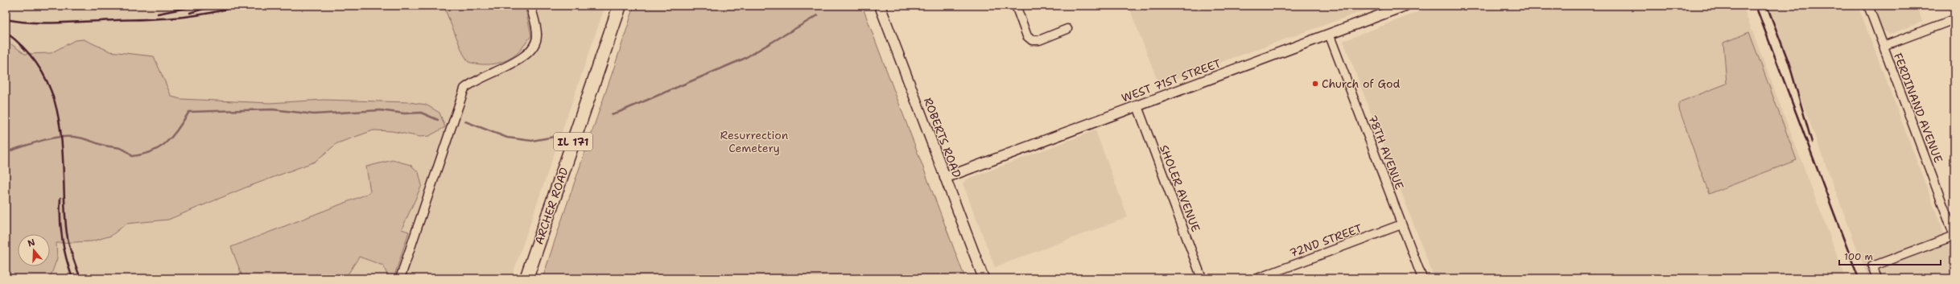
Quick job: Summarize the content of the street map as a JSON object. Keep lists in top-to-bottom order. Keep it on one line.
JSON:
{"streets":{"main road":["IL 171","ARCHER ROAD"],"street":["WEST 71ST STREET","FERDINAND AVENUE","ROBERTS ROAD","78TH AVENUE","SHOLER AVENUE","72ND STREET"]},"crossings":[["WEST 71ST STREET","ROBERTS ROAD"],["WEST 71ST STREET","78TH AVENUE"],["WEST 71ST STREET","SHOLER AVENUE"],["78TH AVENUE","72ND STREET"]],"parks":["Resurrection Cemetery"],"places":["Church of God"],"scale_bar":"100 m","north":"top"}
